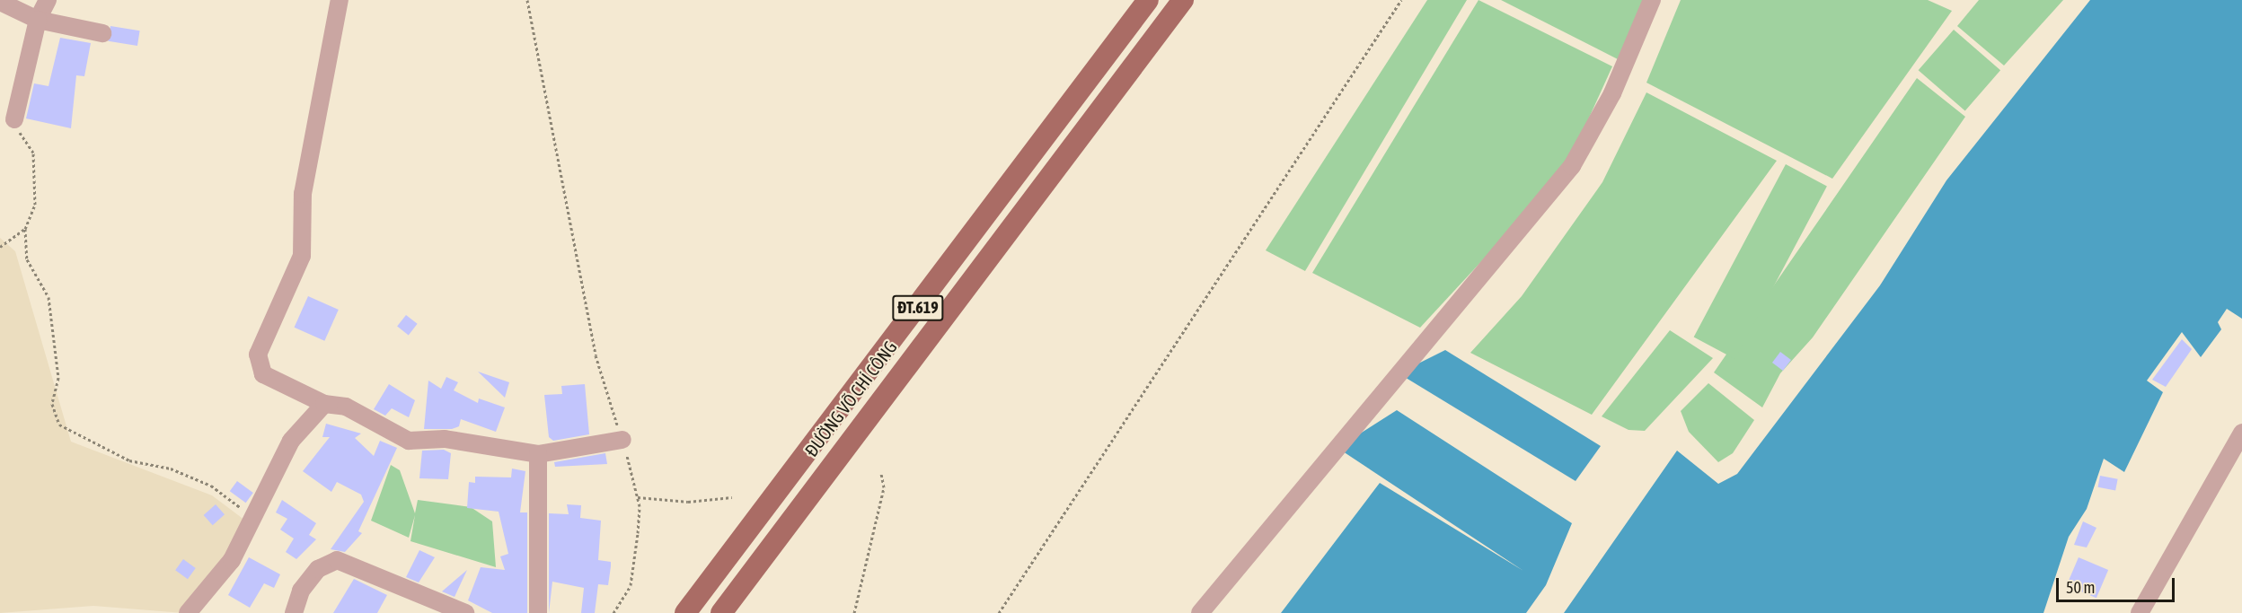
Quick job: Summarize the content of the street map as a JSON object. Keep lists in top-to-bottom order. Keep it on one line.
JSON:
{"streets":{"main road":["ĐT.619","ĐƯỜNG VÕ CHÍ CÔNG"]},"scale_bar":"50 m"}
